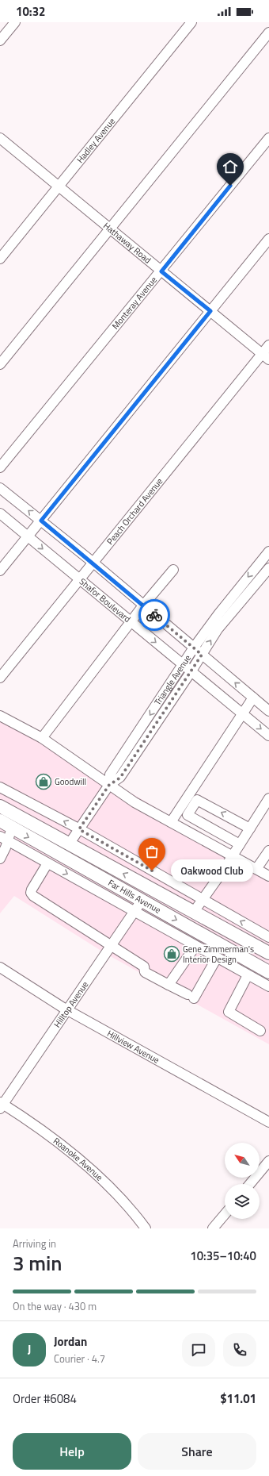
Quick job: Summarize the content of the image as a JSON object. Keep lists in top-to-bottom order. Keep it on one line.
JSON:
{"streets":{"main road":["Far Hills Avenue"],"street":["Hadley Avenue","Hathaway Road","Monteray Avenue","Peach Orchard Avenue","Shafor Boulevard","Triangle Avenue","Hilltop Avenue","Hillview Avenue","Roanoke Avenue"]},"crossings":[["Hadley Avenue","Hathaway Road"],["Hathaway Road","Monteray Avenue"],["Hathaway Road","Peach Orchard Avenue"],["Peach Orchard Avenue","Shafor Boulevard"],["Shafor Boulevard","Triangle Avenue"],["Triangle Avenue","Far Hills Avenue"],["Far Hills Avenue","Hilltop Avenue"],["Hilltop Avenue","Hillview Avenue"],["Hilltop Avenue","Roanoke Avenue"]],"places":{"shop":["Goodwill","Gene Zimmerman's Interior Design"],"other":["Oakwood Club"]},"north":"top left","page":{"status":"10:32","bubble":"Oakwood Club","heading":["3 min","Arriving in","10:35–10:40"],"panel":["Jordan","Courier · 4.7","Order #6084","$11.01"],"bar":"On the way · 430 m","round":"J","buttons":["Help","Share"]}}
